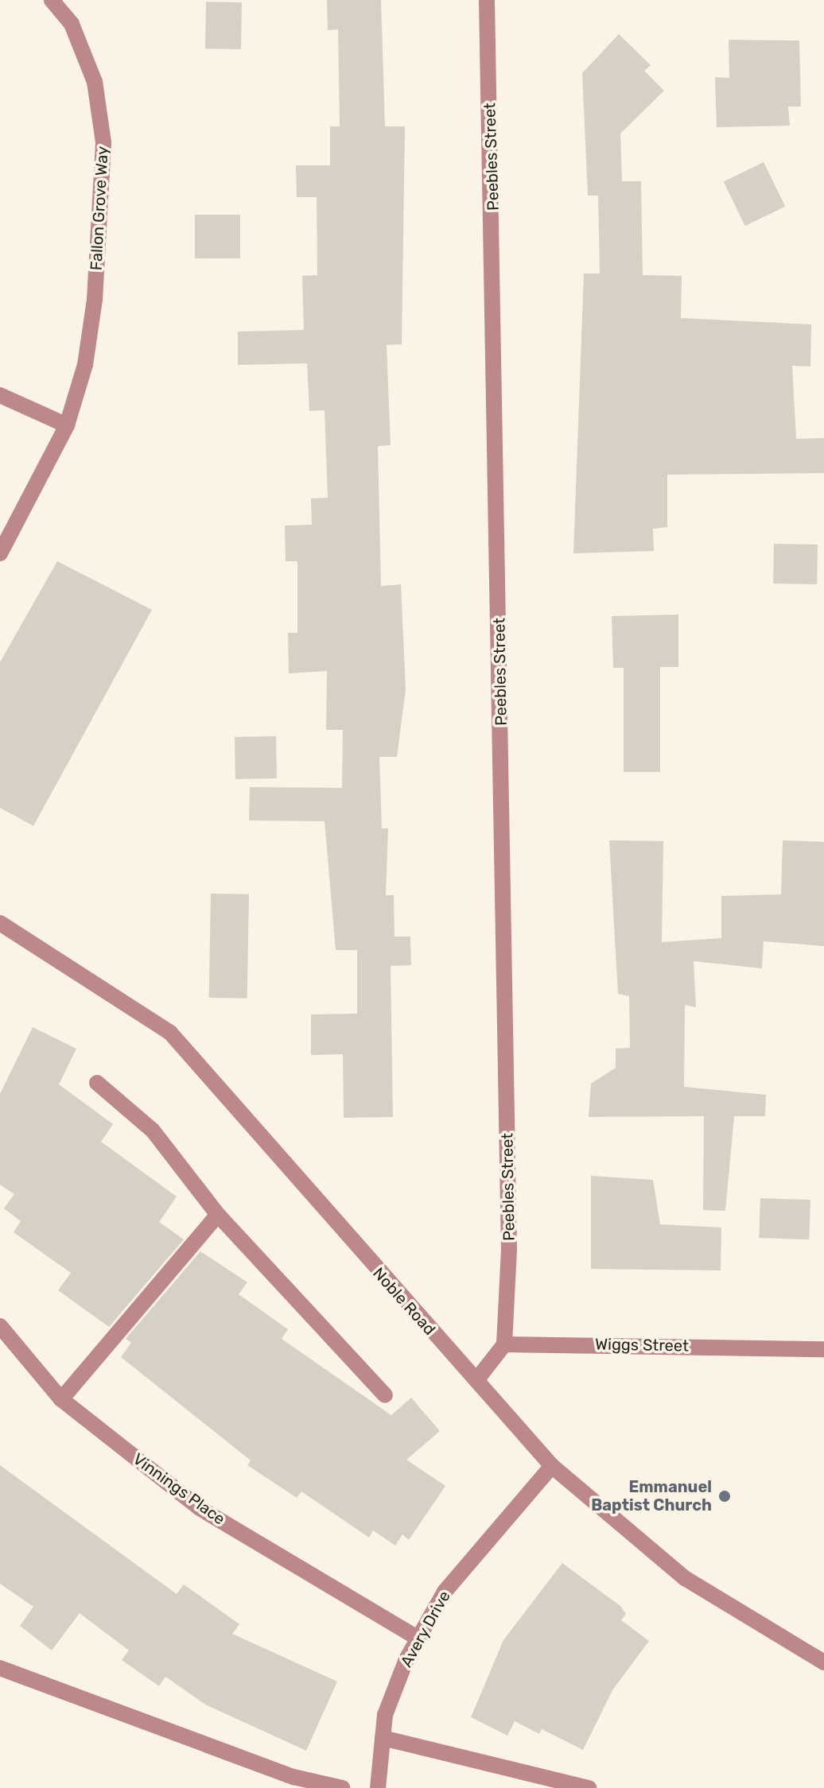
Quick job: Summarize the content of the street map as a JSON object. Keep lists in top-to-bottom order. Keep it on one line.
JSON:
{"streets":{"street":["Peebles Street","Fallon Grove Way","Noble Road","Wiggs Street","Vinnings Place","Avery Drive"]},"crossings":[["Peebles Street","Wiggs Street"],["Noble Road","Avery Drive"],["Vinnings Place","Avery Drive"]],"places":["Emmanuel Baptist Church"]}
